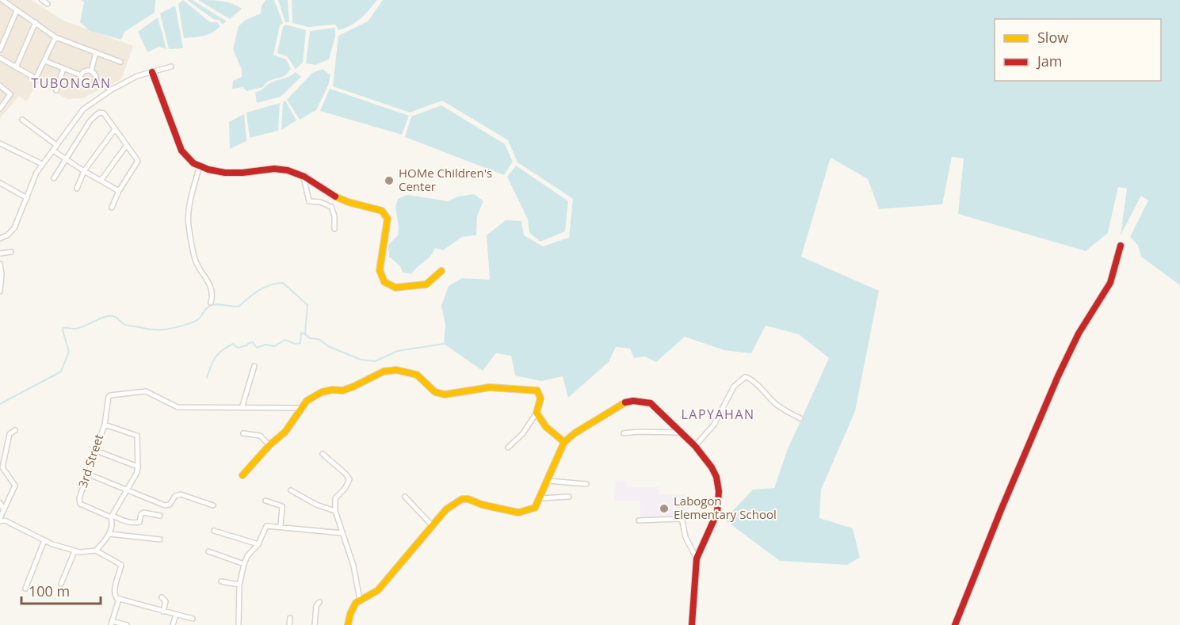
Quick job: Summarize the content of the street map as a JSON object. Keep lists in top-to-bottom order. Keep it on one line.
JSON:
{"streets":{"street":["3rd Street"]},"districts":["TUBONGAN","LAPYAHAN"],"places":["HOMe Children's Center","Labogon Elementary School"],"legend":["Slow","Jam"],"scale_bar":"100 m"}
